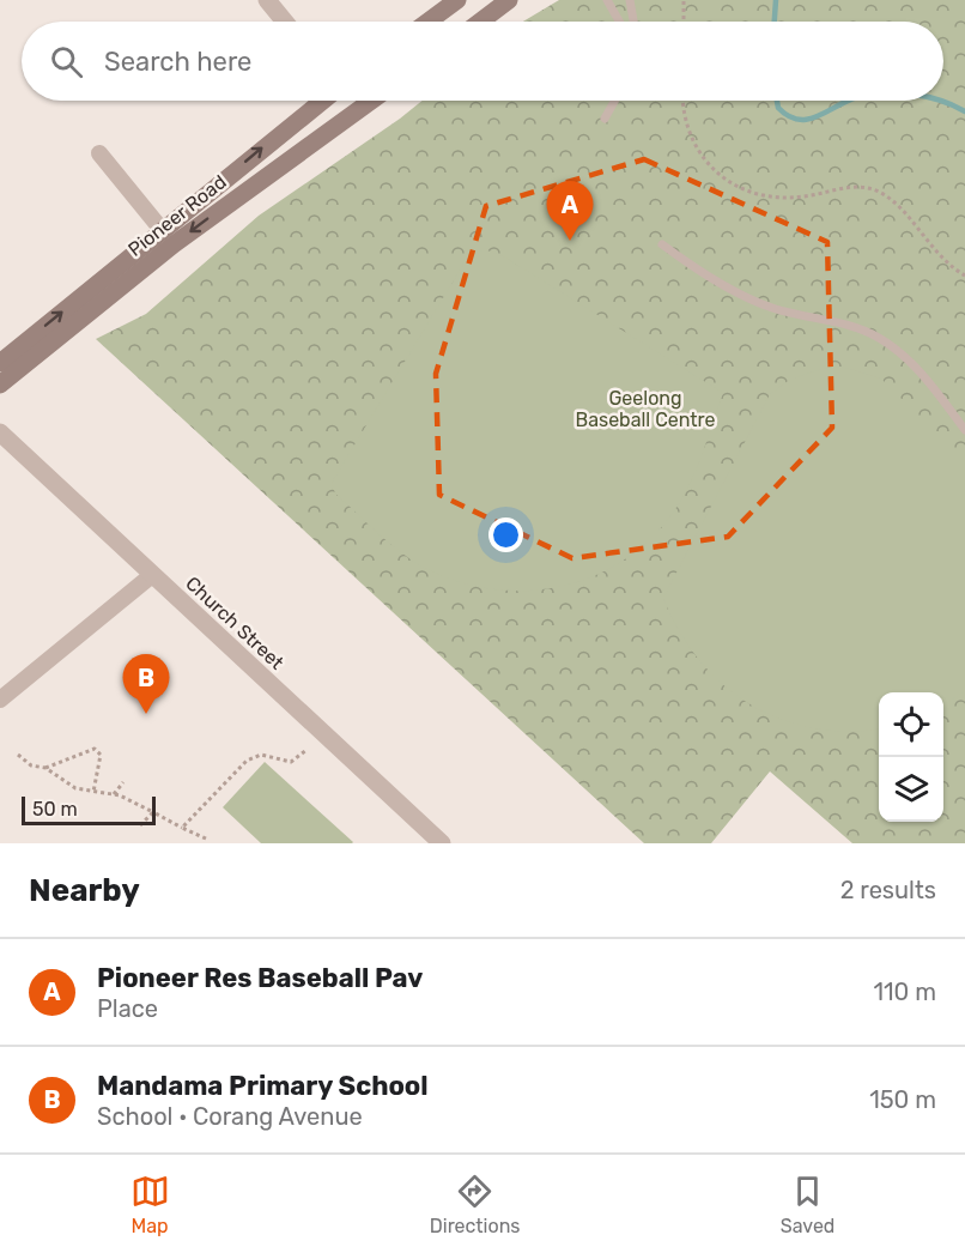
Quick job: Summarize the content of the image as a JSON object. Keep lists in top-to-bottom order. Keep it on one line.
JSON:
{"streets":{"main road":["Pioneer Road"],"street":["Church Street"]},"parks":["Geelong Baseball Centre"],"scale_bar":"50 m","page":{"search":"Search here","pins":["A","B"],"scale":"50 m","heading":["Nearby","2 results"],"list":[{"mark":"A","name":"Pioneer Res Baseball Pav","note":"Place","value":"110 m"},{"mark":"B","name":"Mandama Primary School","note":"School · Corang Avenue","value":"150 m"}],"nav":["Map","Directions","Saved"]}}
